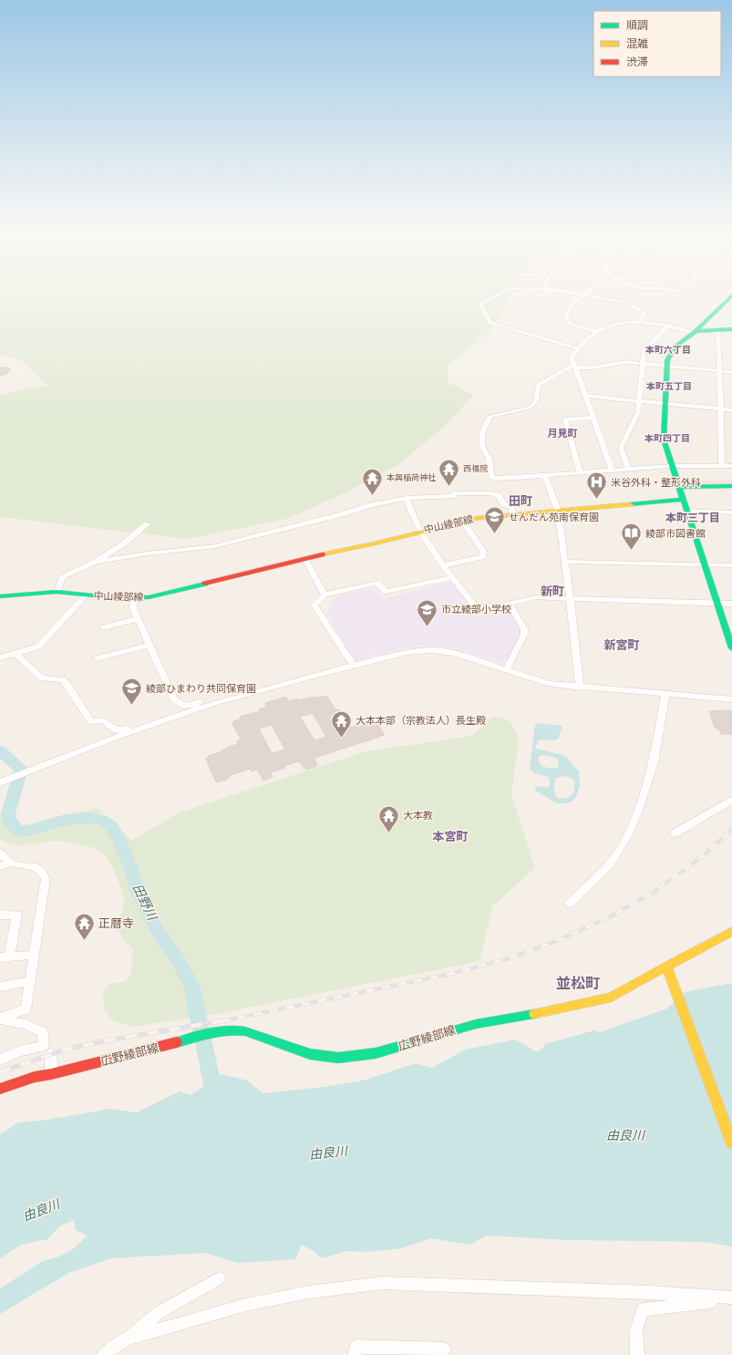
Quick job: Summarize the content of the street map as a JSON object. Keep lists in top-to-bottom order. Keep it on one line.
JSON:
{"streets":{"main road":["中山綾部線","広野綾部線"]},"districts":["本町六丁目","本町五丁目","月見町","本町四丁目","田町","本町三丁目","新町","新宮町","本宮町","並松町"],"water":["田野川","由良川"],"places":{"temple":["西福院","本興稲荷神社","大本本部（宗教法人）長生殿","大本教","正暦寺"],"hospital":["米谷外科・整形外科"],"school or university":["せんだん苑南保育園","市立綾部小学校","綾部ひまわり共同保育園"],"library":["綾部市図書館"]},"legend":["順調","混雑","渋滞"]}
